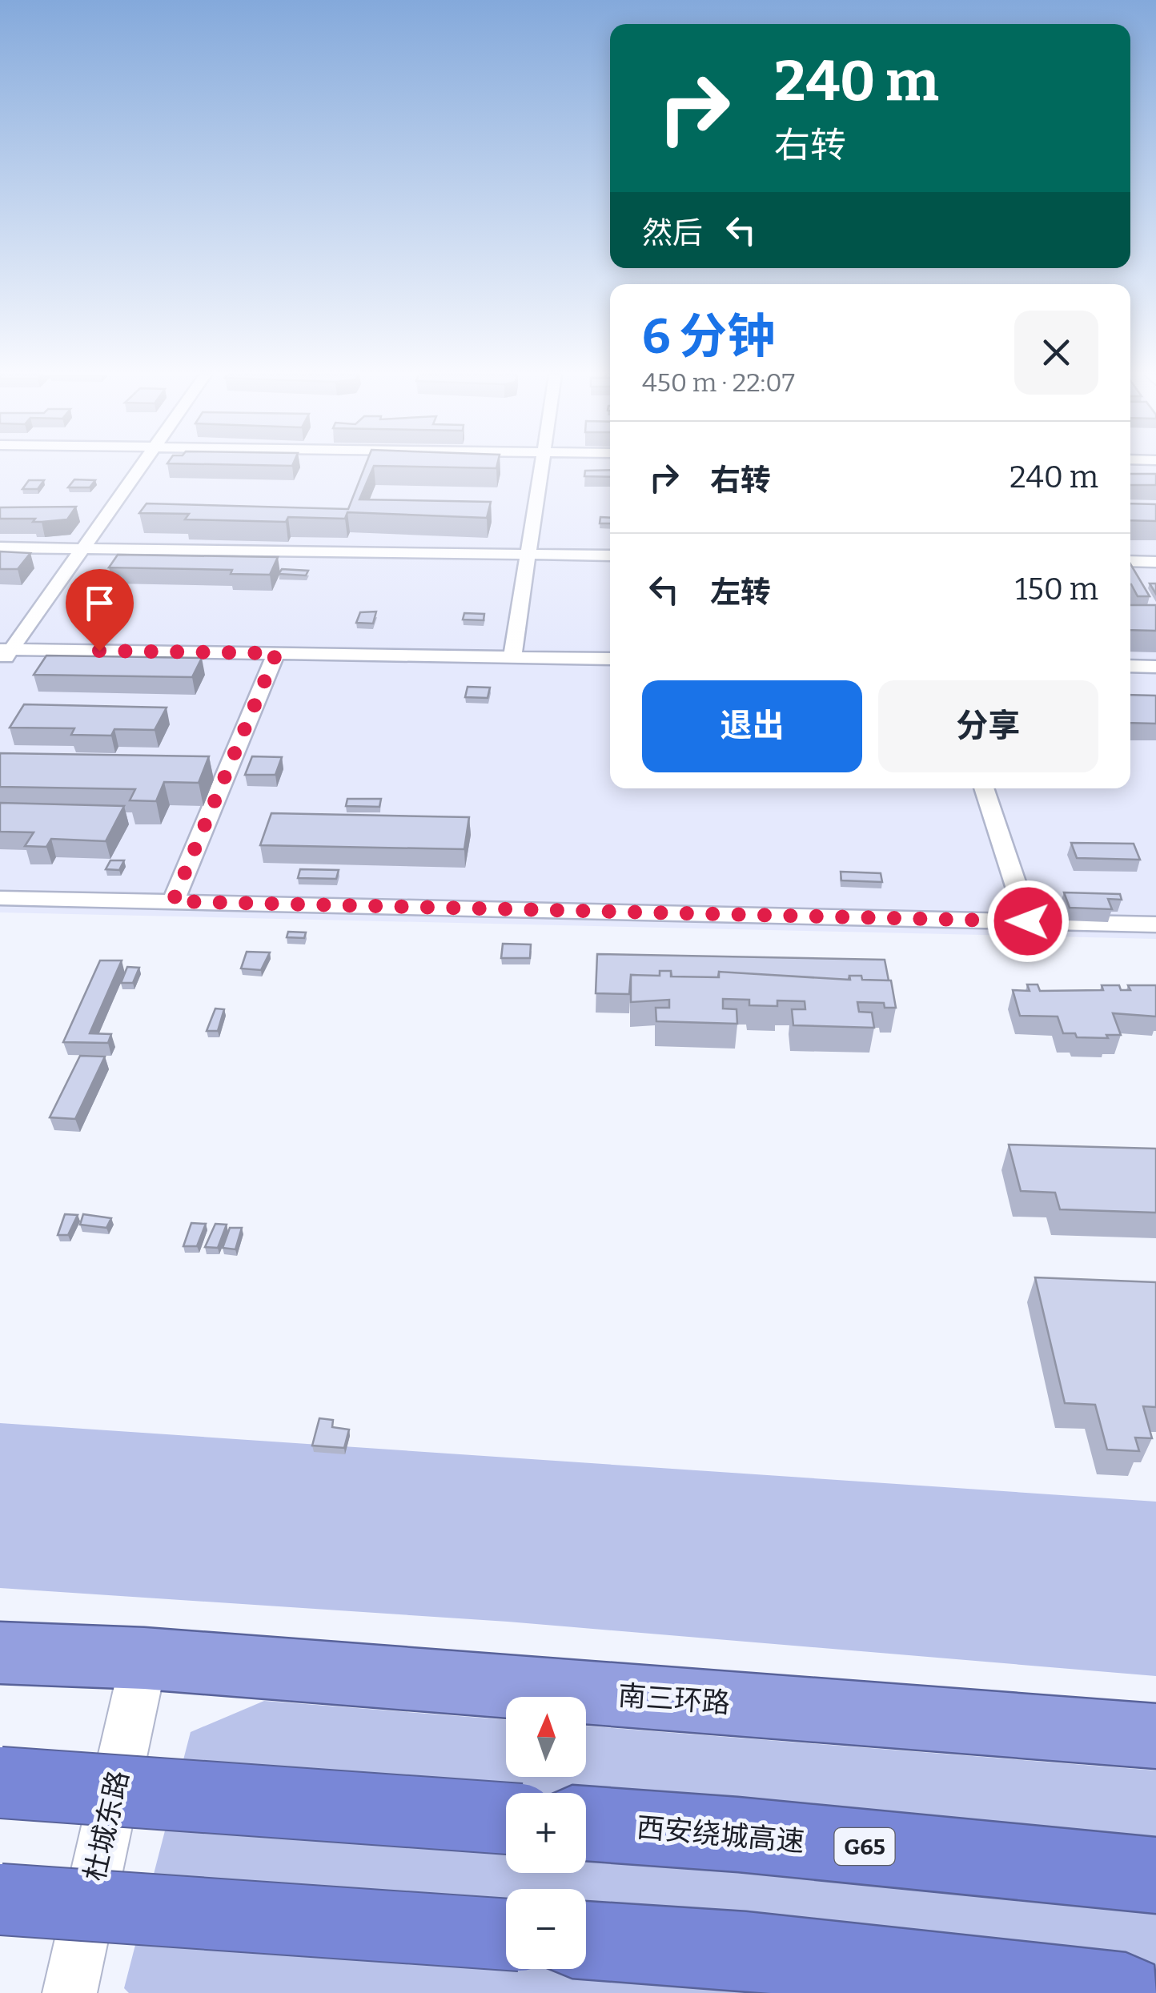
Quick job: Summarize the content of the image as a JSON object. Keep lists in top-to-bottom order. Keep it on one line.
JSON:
{"streets":{"highway":["南三环路","西安绕城高速","G65"],"street":["杜城东路"]},"crossings":[["南三环路","杜城东路"]],"north":"top","page":{"turn":["240 m","右转"],"then":"然后","heading":["6 分钟","450 m · 22:07"],"list":[{"name":"右转","value":"240 m"},{"name":"左转","value":"150 m"}],"buttons":["退出","分享"],"map_buttons":["+","−"]}}
